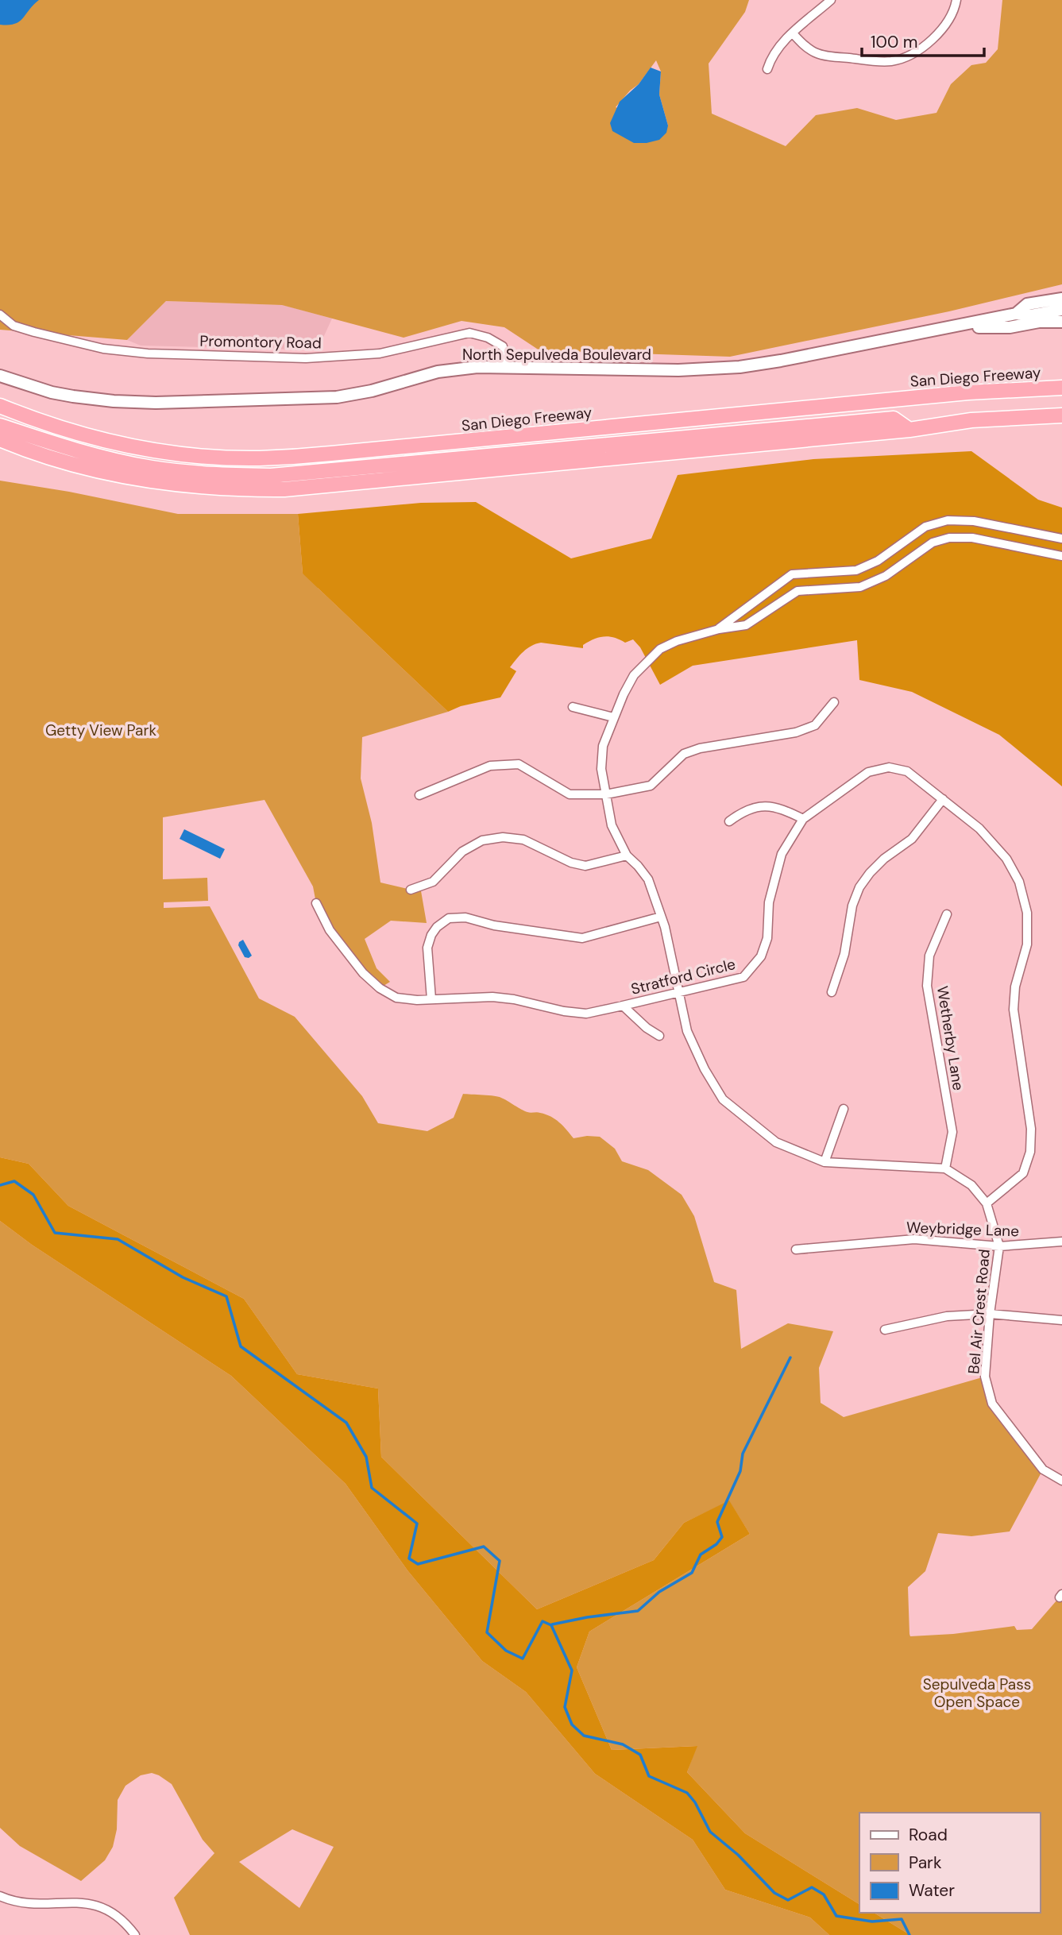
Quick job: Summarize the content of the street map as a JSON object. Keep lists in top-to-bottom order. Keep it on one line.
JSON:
{"streets":{"highway":["San Diego Freeway"],"main road":["North Sepulveda Boulevard"],"street":["Promontory Road","Stratford Circle","Wetherby Lane","Weybridge Lane","Bel Air Crest Road"]},"crossings":[["Promontory Road","North Sepulveda Boulevard"],["Stratford Circle","Bel Air Crest Road"],["Wetherby Lane","Bel Air Crest Road"],["Weybridge Lane","Bel Air Crest Road"]],"parks":["Getty View Park","Sepulveda Pass Open Space"],"legend":["Road","Park","Water"],"scale_bar":"100 m"}
